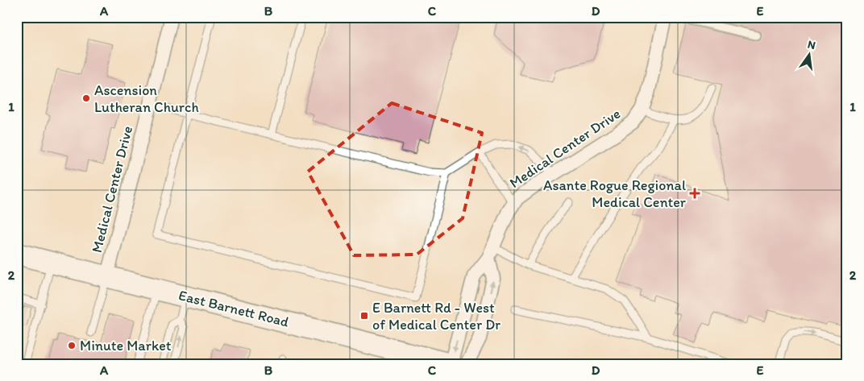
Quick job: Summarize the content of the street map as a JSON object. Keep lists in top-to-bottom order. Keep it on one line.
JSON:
{"streets":{"main road":["East Barnett Road"],"street":["Medical Center Drive"]},"crossings":[["Medical Center Drive","East Barnett Road"]],"places":{"other":["Ascension Lutheran Church","Minute Market"],"health":["Asante Rogue Regional Medical Center"],"transit":["E Barnett Rd - West of Medical Center Dr"]},"north":"top","grid":{"columns":["A","B","C","D","E"],"rows":["1","2"]}}
